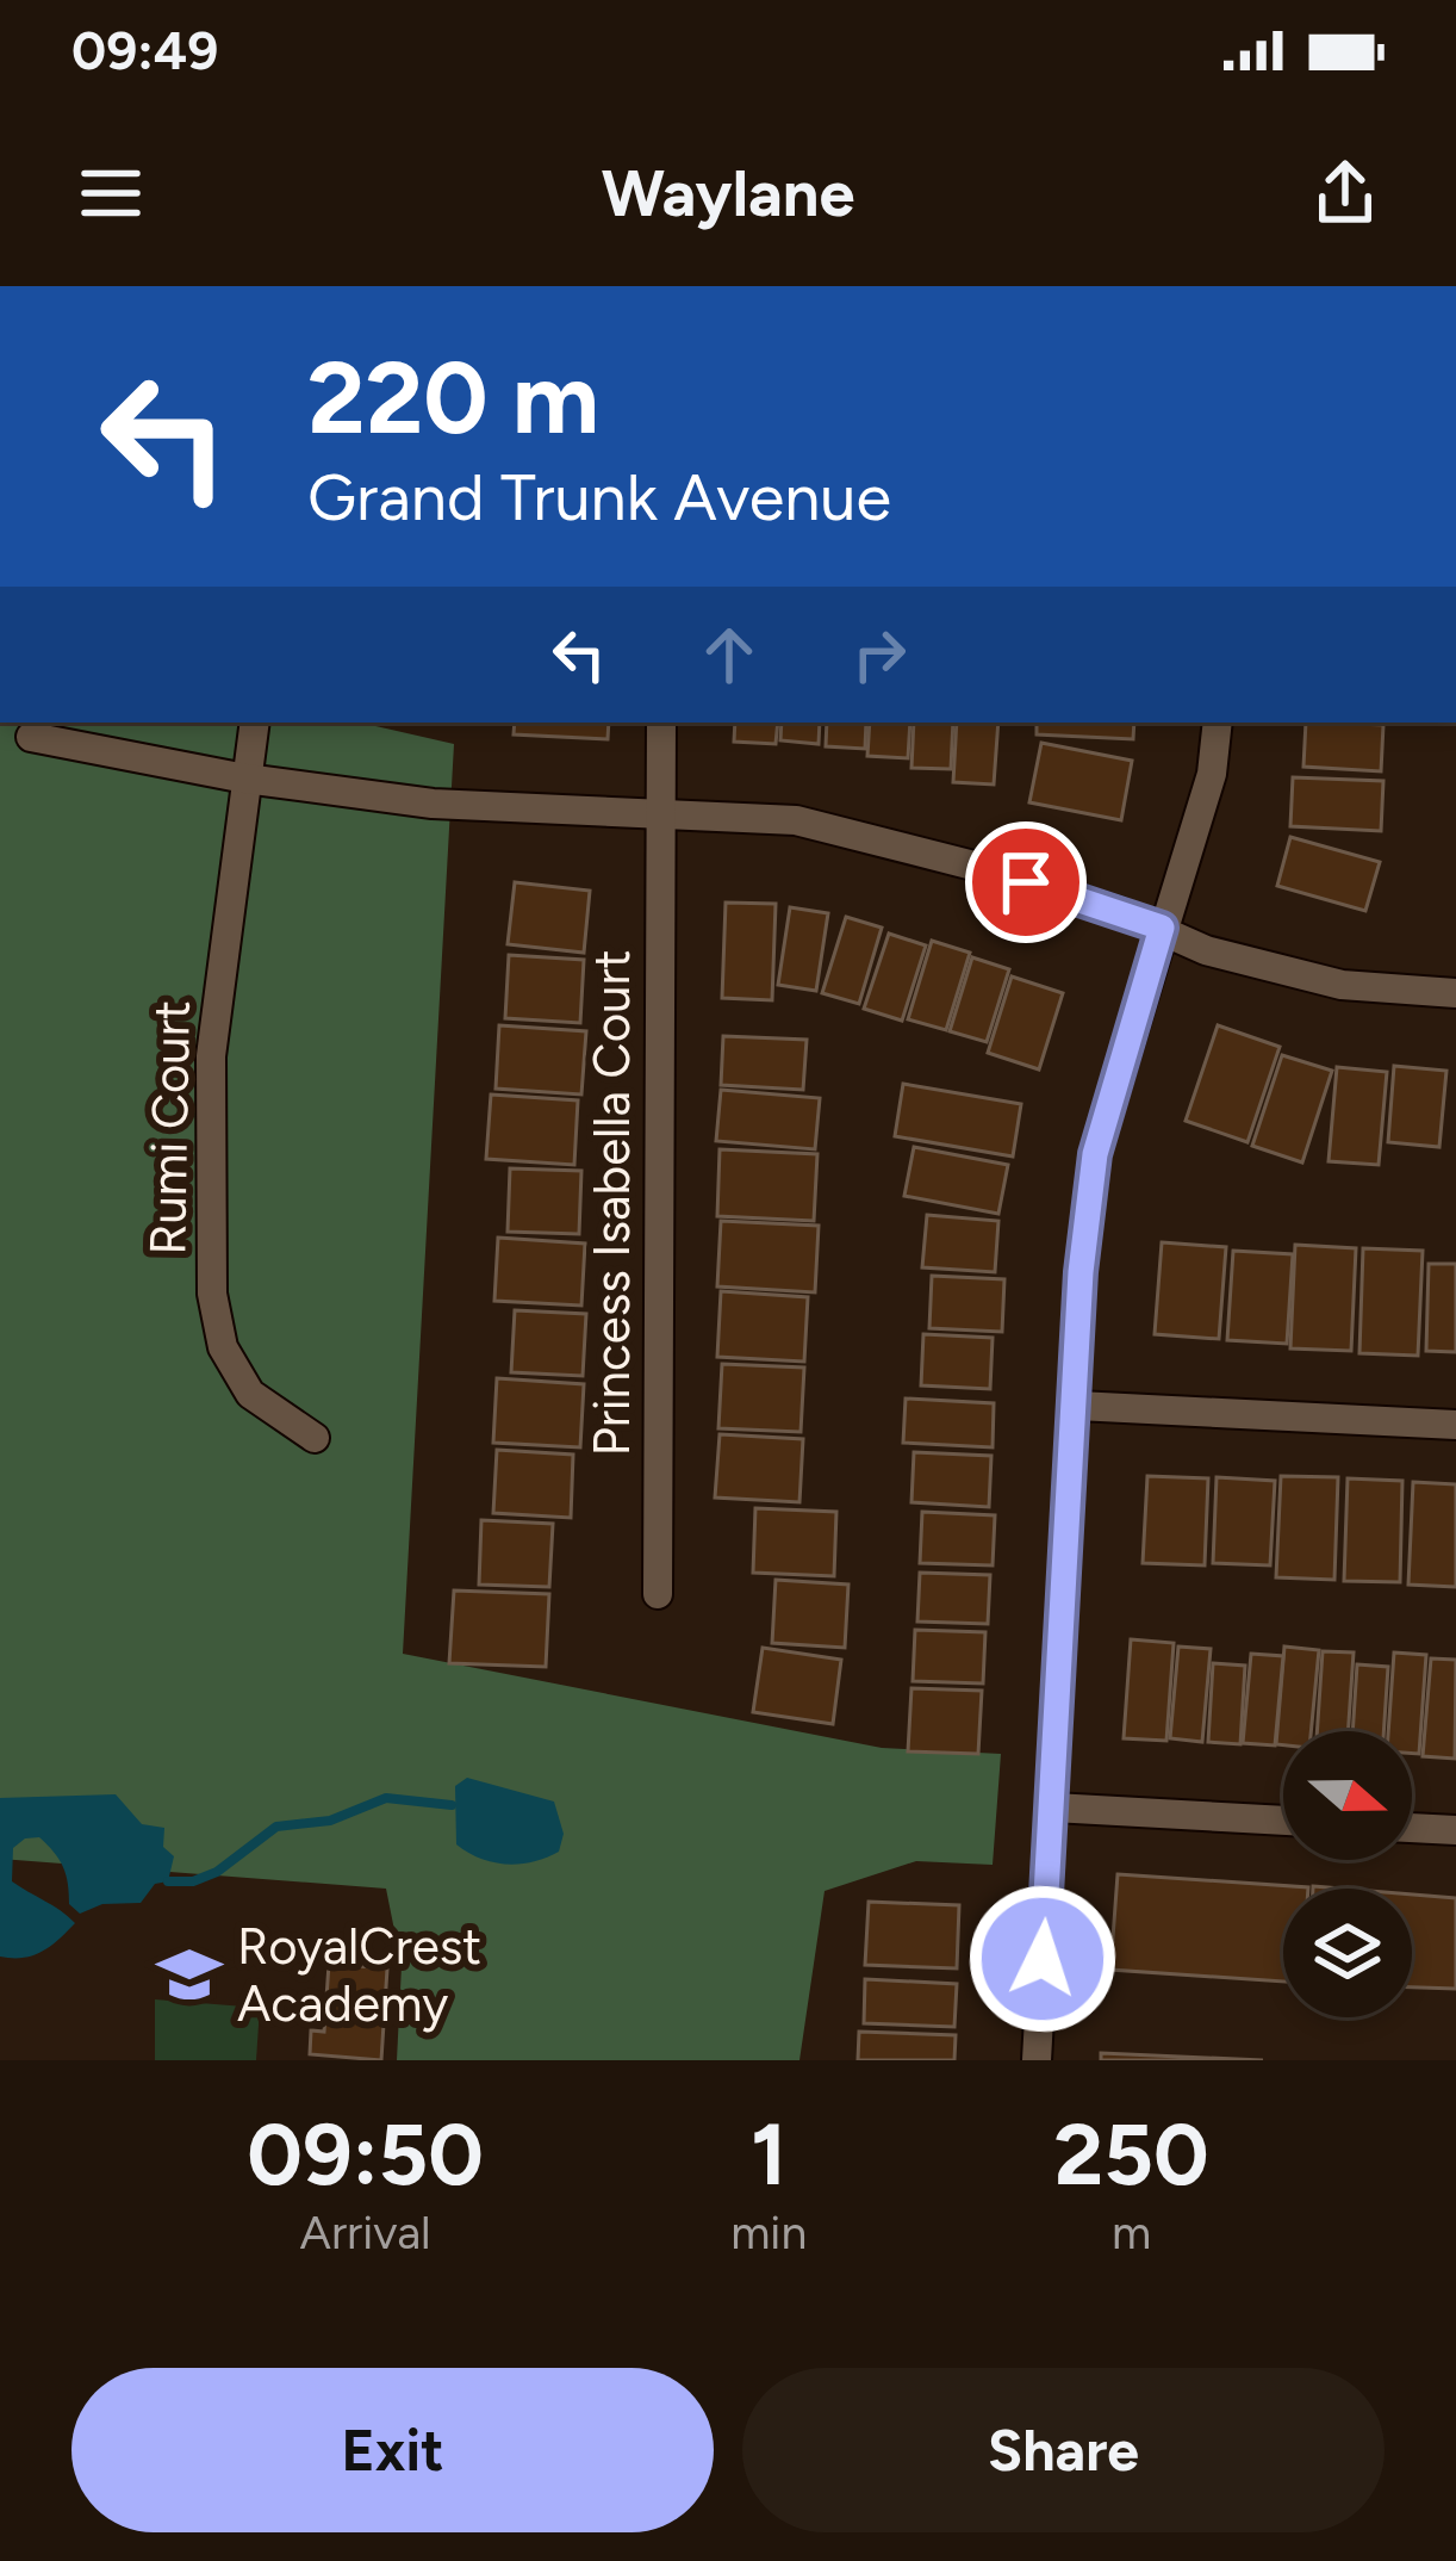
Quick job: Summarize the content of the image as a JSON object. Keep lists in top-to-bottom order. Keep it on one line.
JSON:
{"streets":{"street":["Rumi Court","Princess Isabella Court"]},"places":{"school or university":["RoyalCrest Academy"]},"north":"right","page":{"status":"09:49","header":"Waylane","turn":["220 m","Grand Trunk Avenue"],"eta":["09:50","Arrival","1","min","250","m"],"buttons":["Exit","Share"]}}
